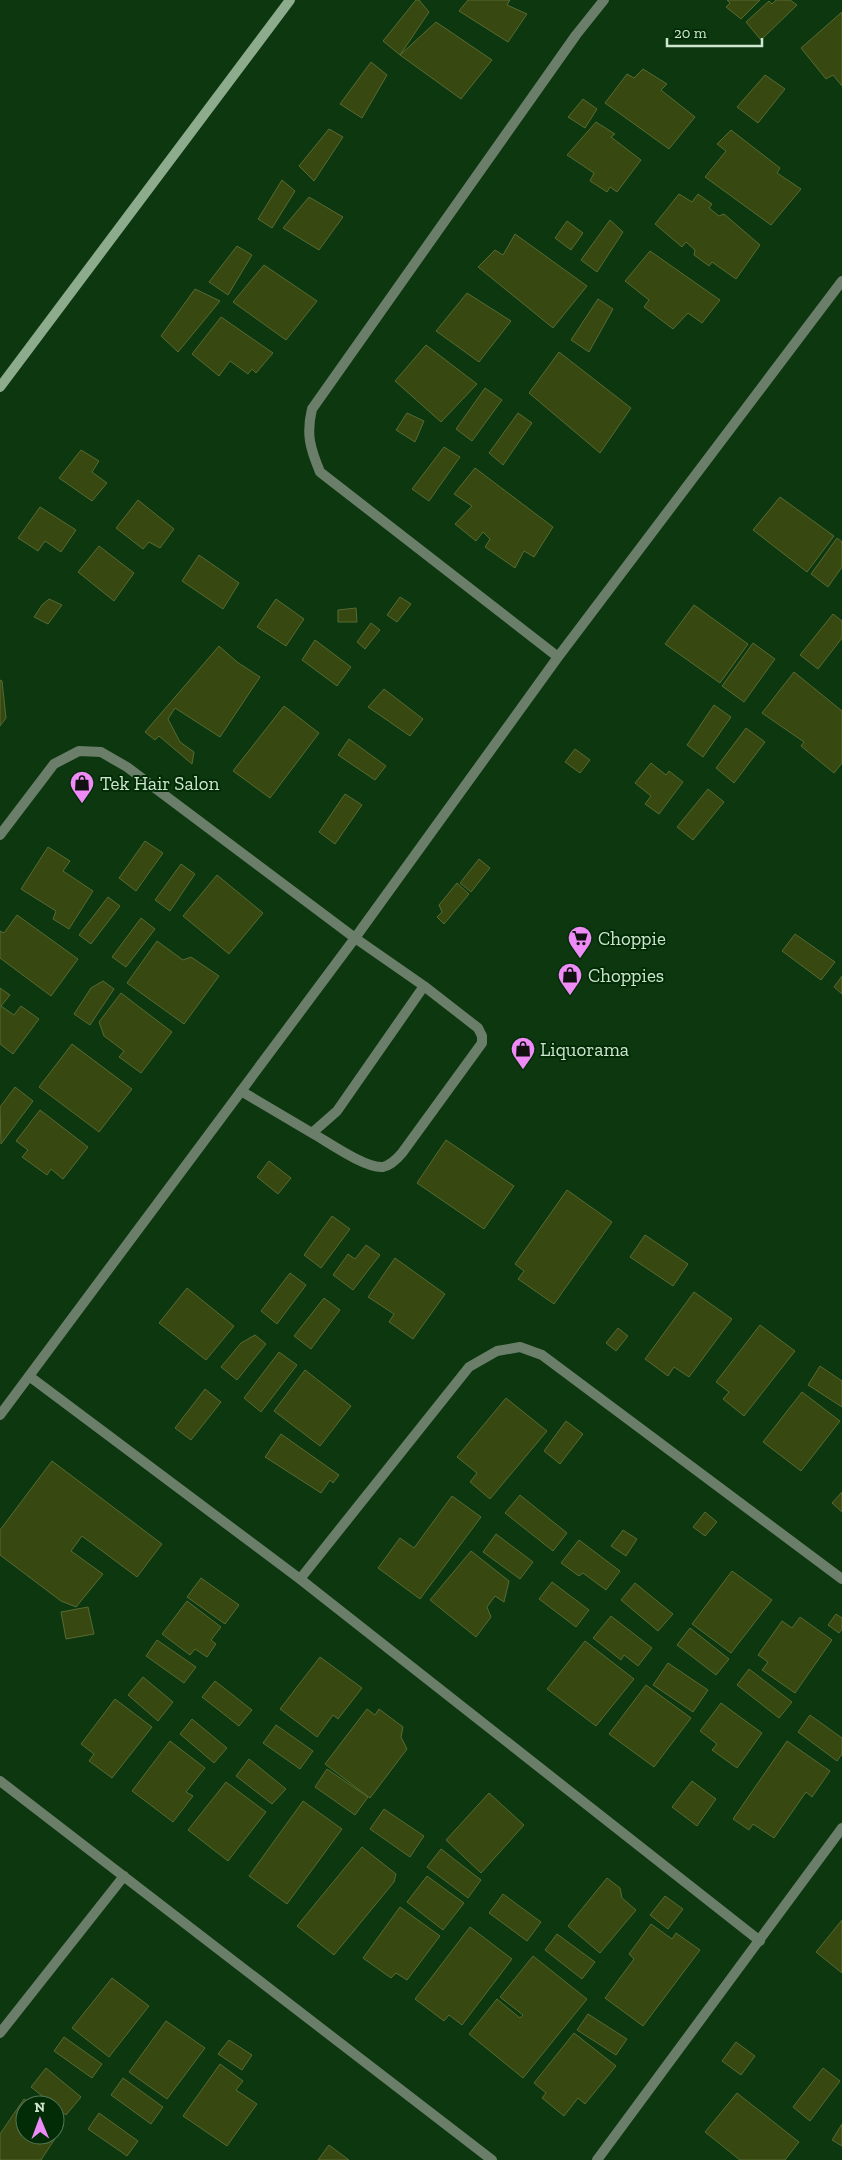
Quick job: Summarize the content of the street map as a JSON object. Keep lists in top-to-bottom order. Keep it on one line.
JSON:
{"places":{"shop":["Tek Hair Salon","Choppies","Liquorama"],"supermarket":["Choppie"]},"scale_bar":"20 m","north":"top"}
